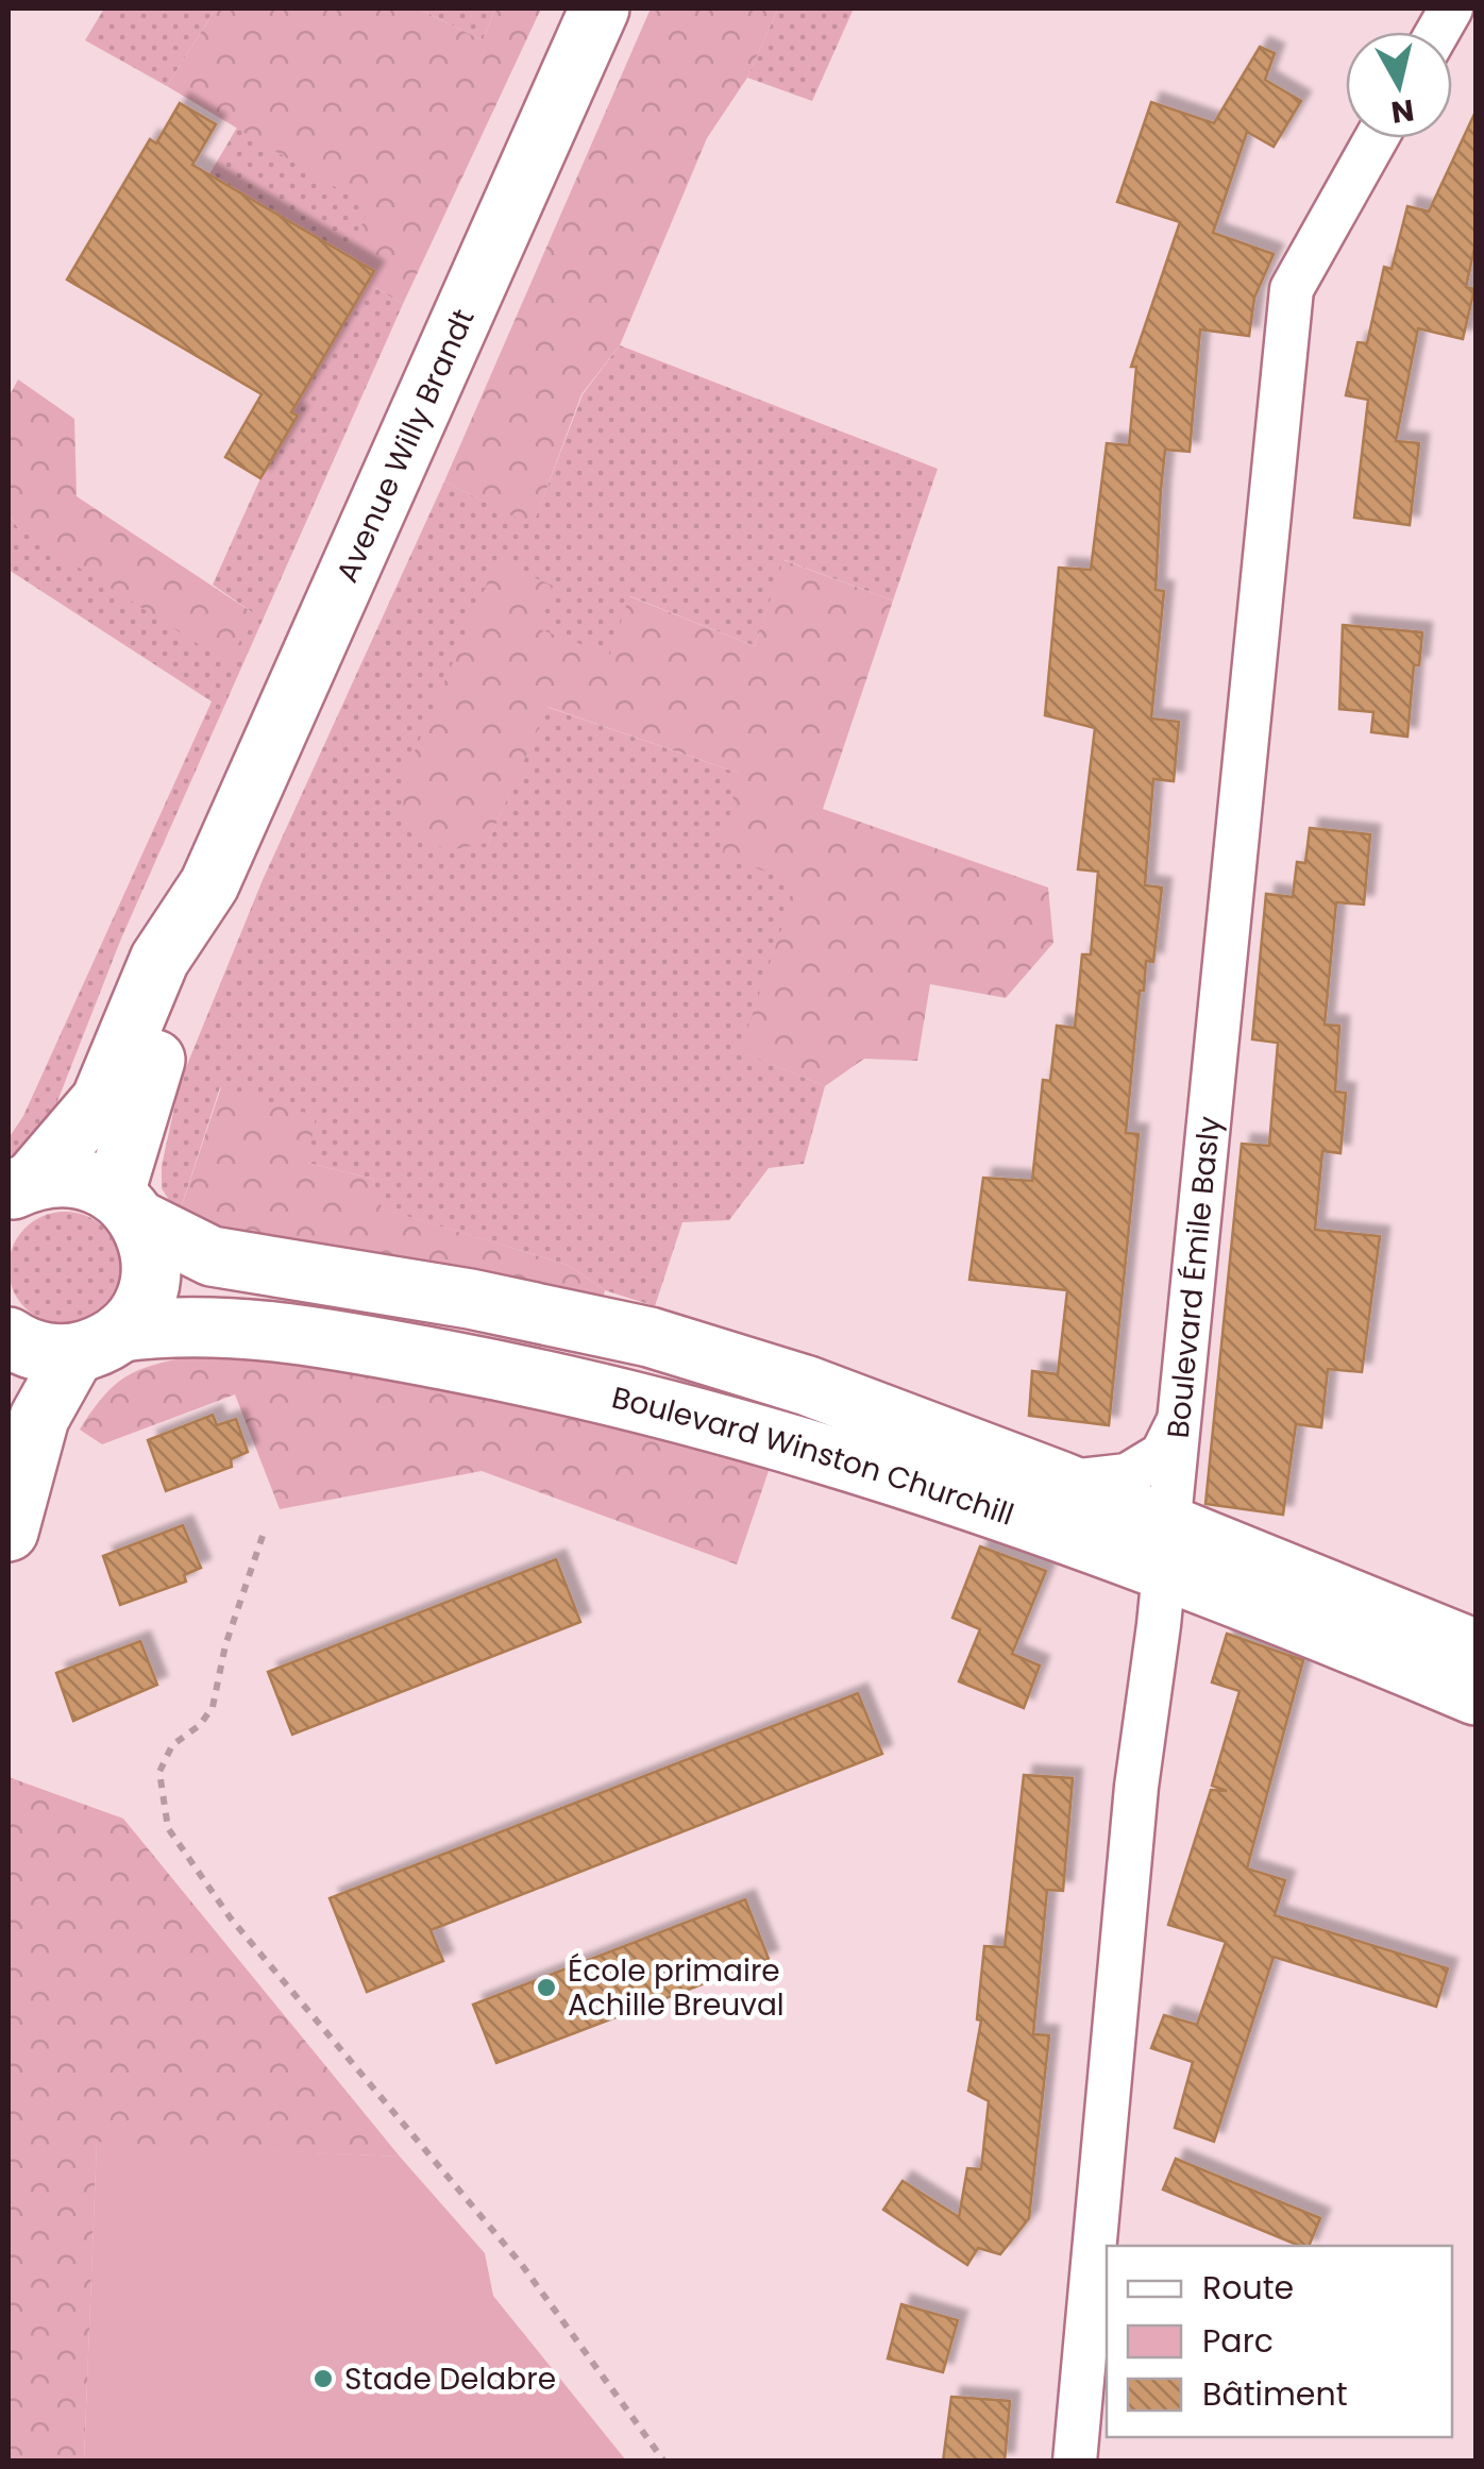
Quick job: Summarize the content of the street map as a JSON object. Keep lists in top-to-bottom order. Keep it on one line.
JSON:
{"streets":{"main road":["Avenue Willy Brandt","Boulevard Winston Churchill"],"street":["Boulevard Émile Basly"]},"crossings":[["Avenue Willy Brandt","Boulevard Winston Churchill"],["Boulevard Émile Basly","Boulevard Winston Churchill"]],"places":["École primaire Achille Breuval","Stade Delabre"],"legend":["Route","Parc","Bâtiment"],"north":"bottom"}
